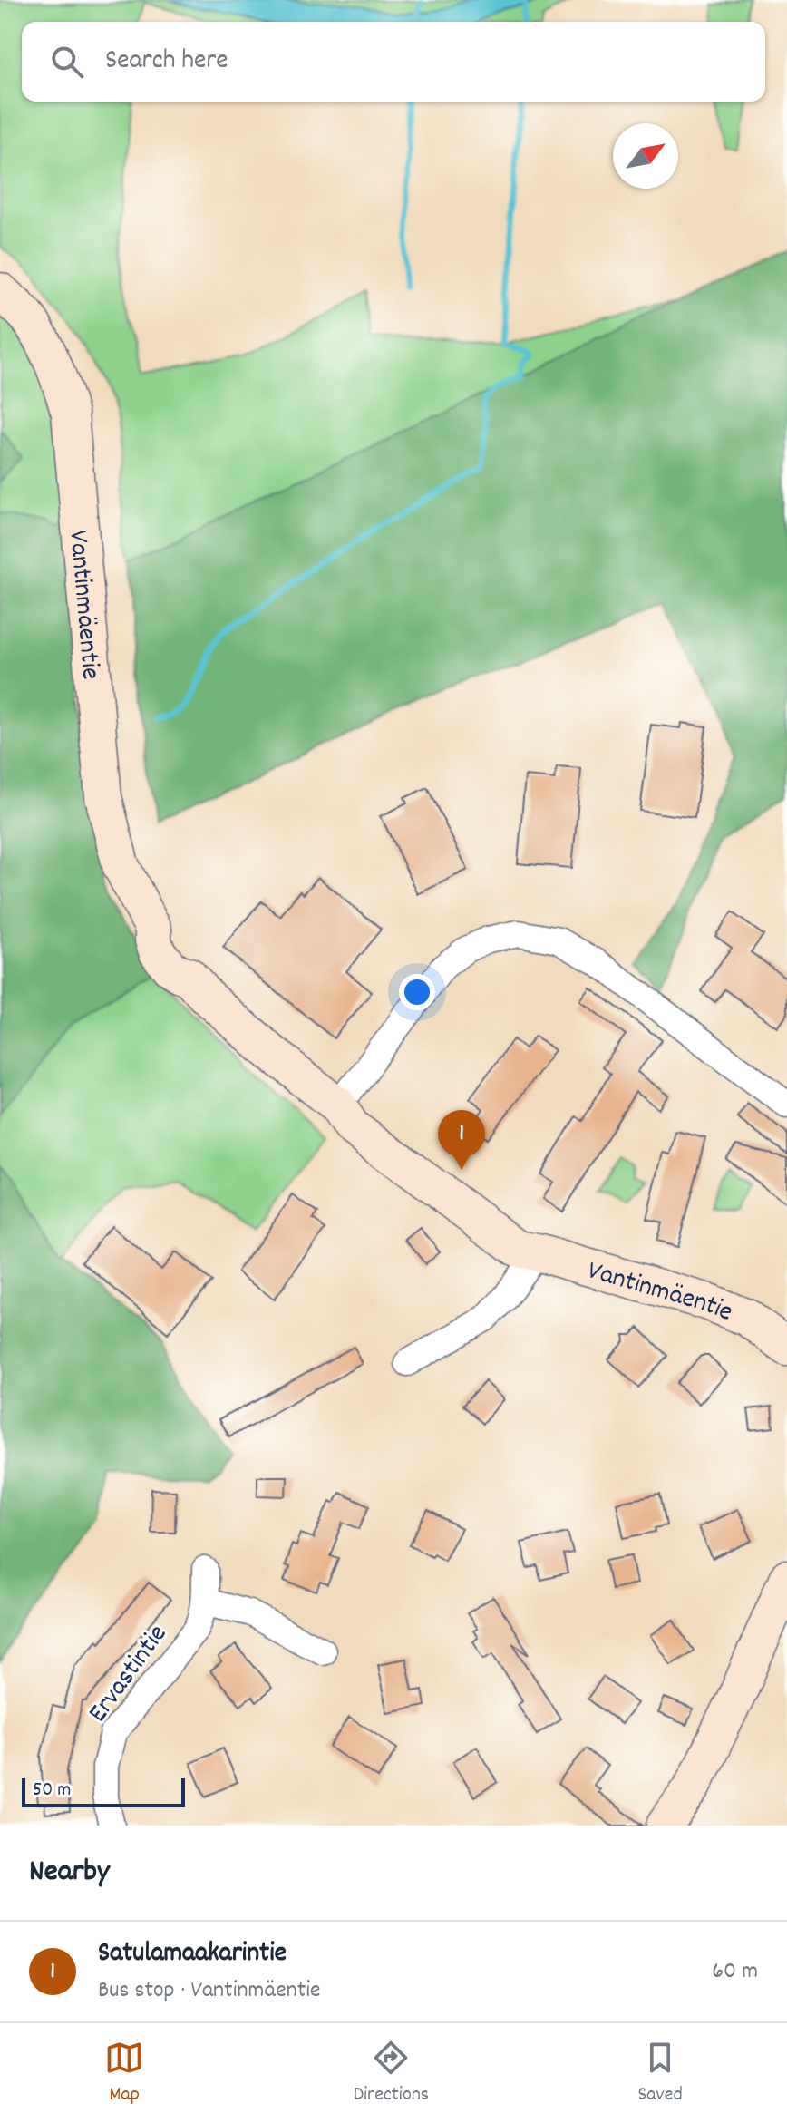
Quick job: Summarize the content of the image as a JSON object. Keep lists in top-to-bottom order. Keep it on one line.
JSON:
{"streets":{"street":["Vantinmäentie","Ervastintie"]},"scale_bar":"50 m","north":"top right","page":{"search":"Search here","pins":"1","scale":"50 m","heading":"Nearby","list":[{"mark":"1","name":"Satulamaakarintie","note":"Bus stop · Vantinmäentie","value":"60 m"}],"nav":["Map","Directions","Saved"]}}
